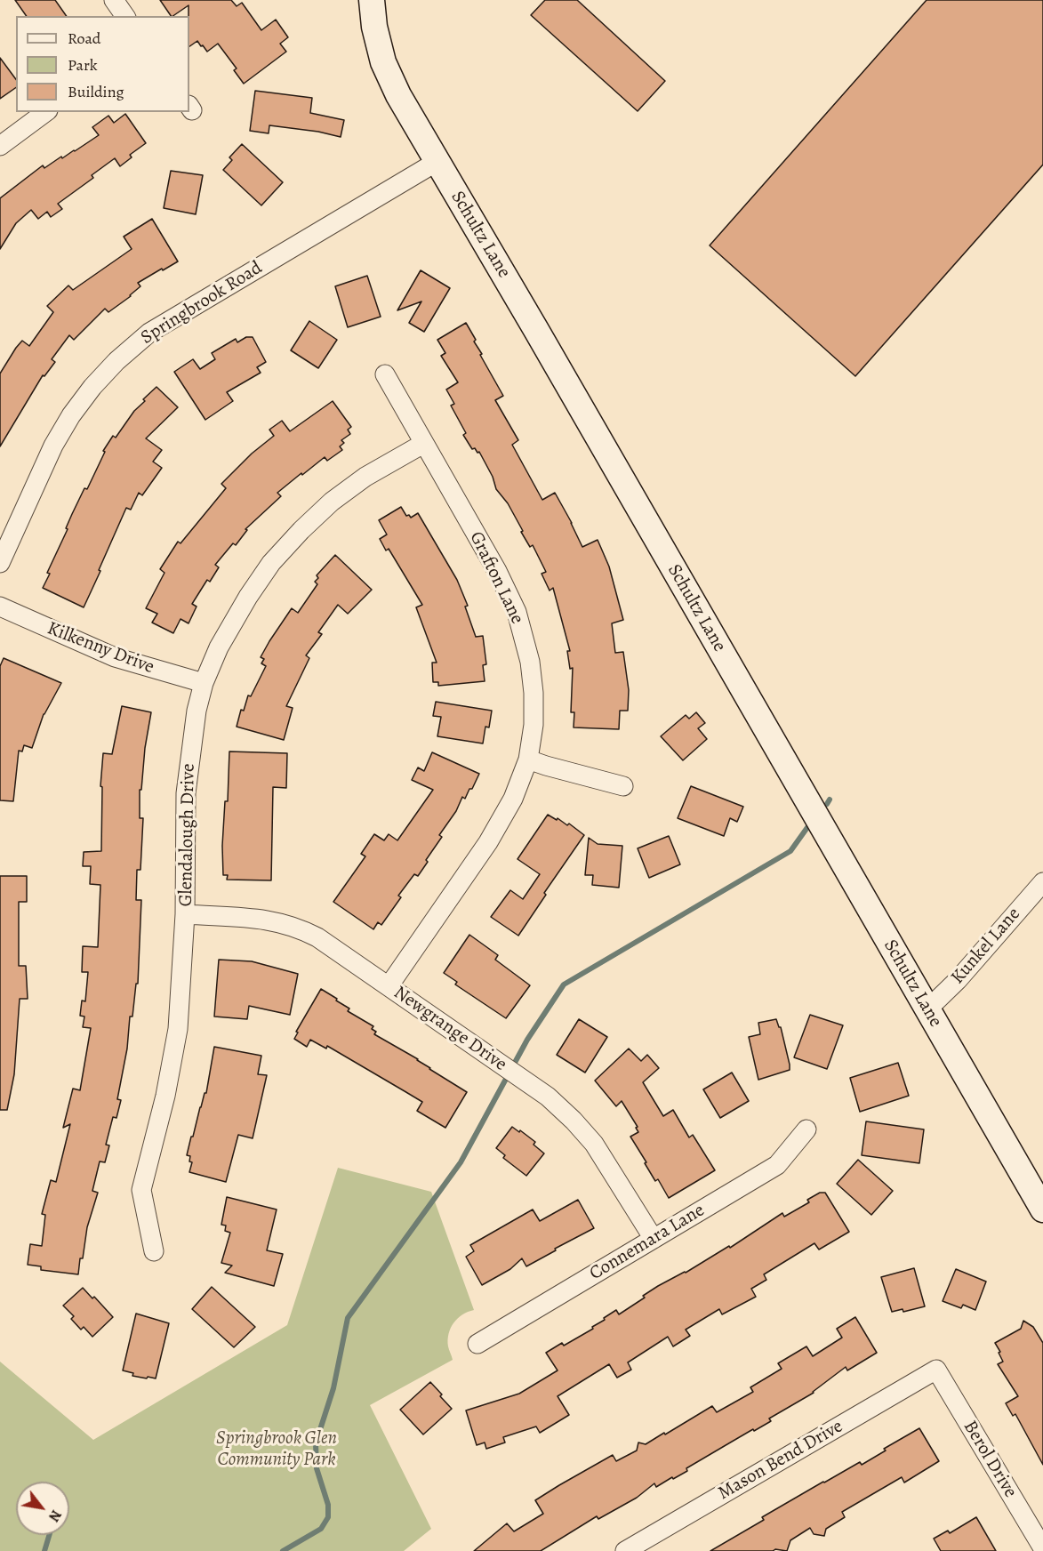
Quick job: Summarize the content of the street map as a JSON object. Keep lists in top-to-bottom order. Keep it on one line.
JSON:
{"streets":{"street":["Schultz Lane","Springbrook Road","Grafton Lane","Kilkenny Drive","Glendalough Drive","Kunkel Lane","Newgrange Drive","Connemara Lane","Berol Drive","Mason Bend Drive"]},"crossings":[["Schultz Lane","Springbrook Road"],["Schultz Lane","Kunkel Lane"],["Grafton Lane","Glendalough Drive"],["Grafton Lane","Newgrange Drive"],["Kilkenny Drive","Glendalough Drive"],["Glendalough Drive","Newgrange Drive"],["Newgrange Drive","Connemara Lane"],["Berol Drive","Mason Bend Drive"]],"parks":["Springbrook Glen Community Park"],"legend":["Road","Park","Building"],"north":"bottom right"}
